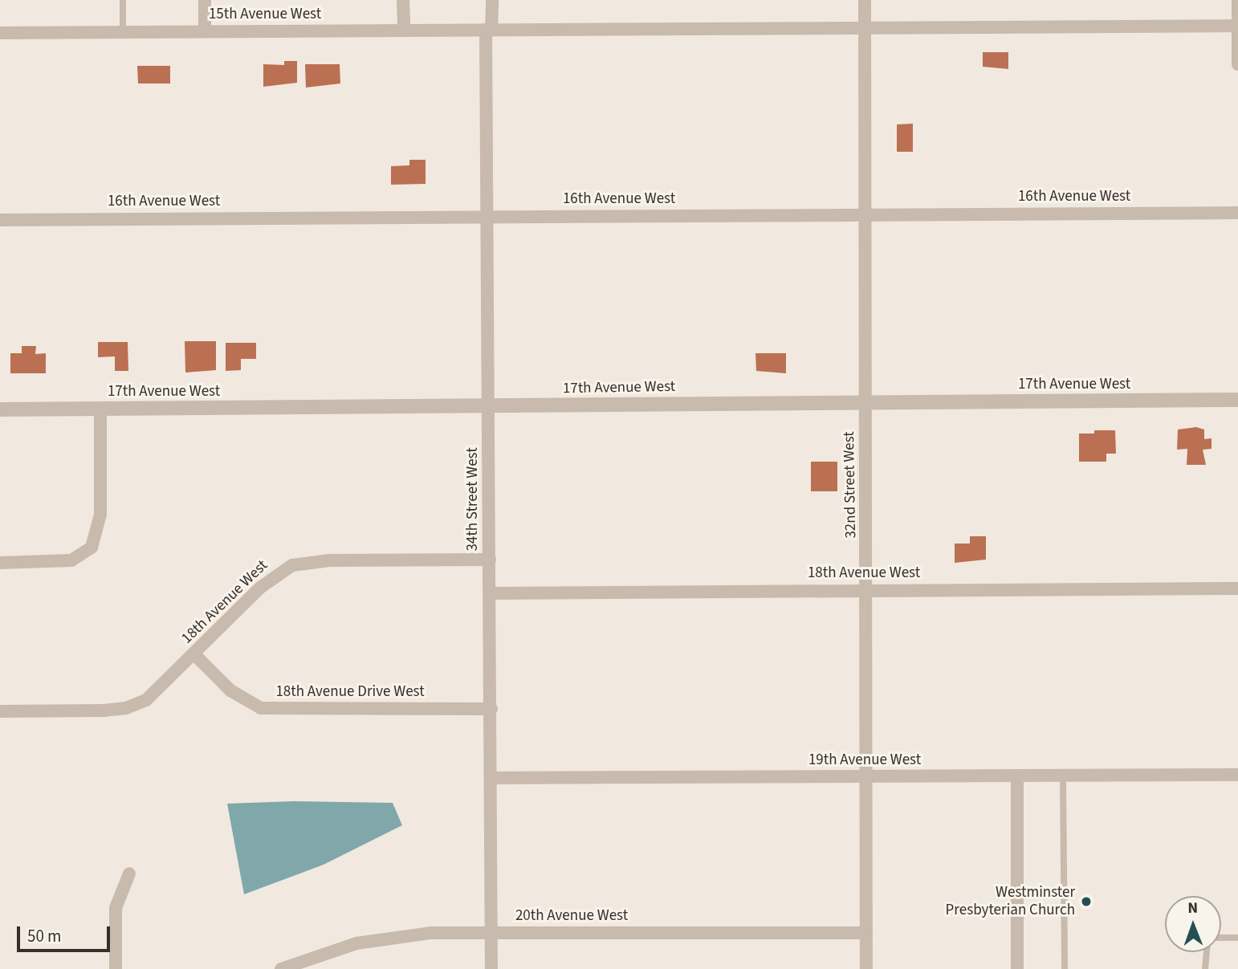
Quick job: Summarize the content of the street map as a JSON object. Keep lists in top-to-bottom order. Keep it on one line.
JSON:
{"streets":{"street":["15th Avenue West","16th Avenue West","17th Avenue West","32nd Street West","34th Street West","18th Avenue West","18th Avenue Drive West","19th Avenue West","20th Avenue West"]},"crossings":[["15th Avenue West","32nd Street West"],["15th Avenue West","34th Street West"],["16th Avenue West","32nd Street West"],["16th Avenue West","34th Street West"],["17th Avenue West","32nd Street West"],["17th Avenue West","34th Street West"],["32nd Street West","18th Avenue West"],["32nd Street West","19th Avenue West"],["32nd Street West","20th Avenue West"],["34th Street West","18th Avenue West"],["34th Street West","18th Avenue Drive West"],["34th Street West","19th Avenue West"],["34th Street West","20th Avenue West"],["18th Avenue West","18th Avenue Drive West"]],"places":["Westminster Presbyterian Church"],"scale_bar":"50 m","north":"top"}
